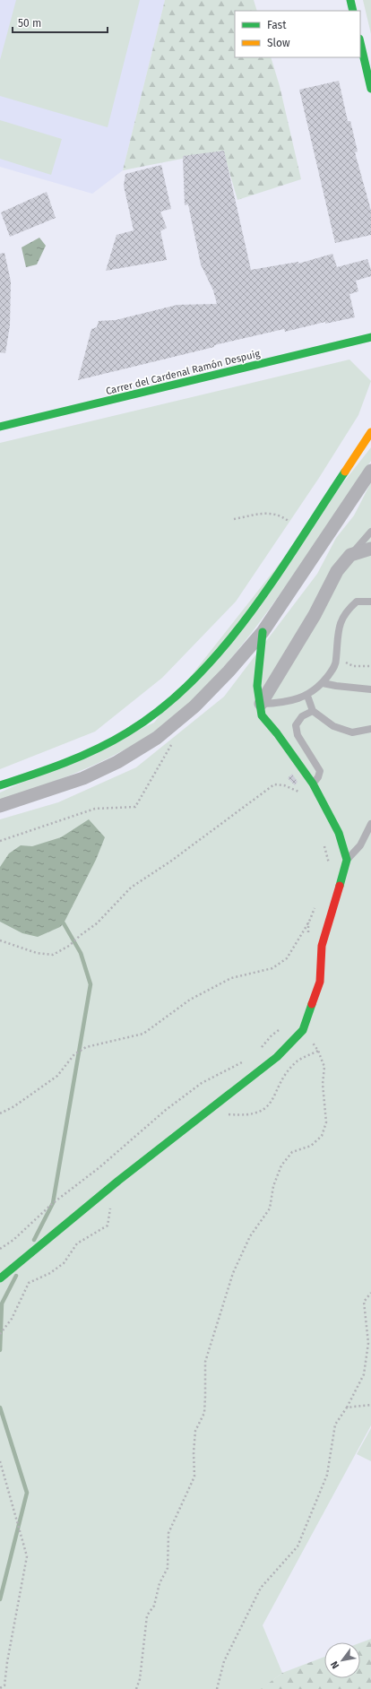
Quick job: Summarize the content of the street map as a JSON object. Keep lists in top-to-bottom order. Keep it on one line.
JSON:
{"streets":{"street":["Carrer del Cardenal Ramón Despuig"]},"legend":["Fast","Slow"],"scale_bar":"50 m","north":"bottom left"}
